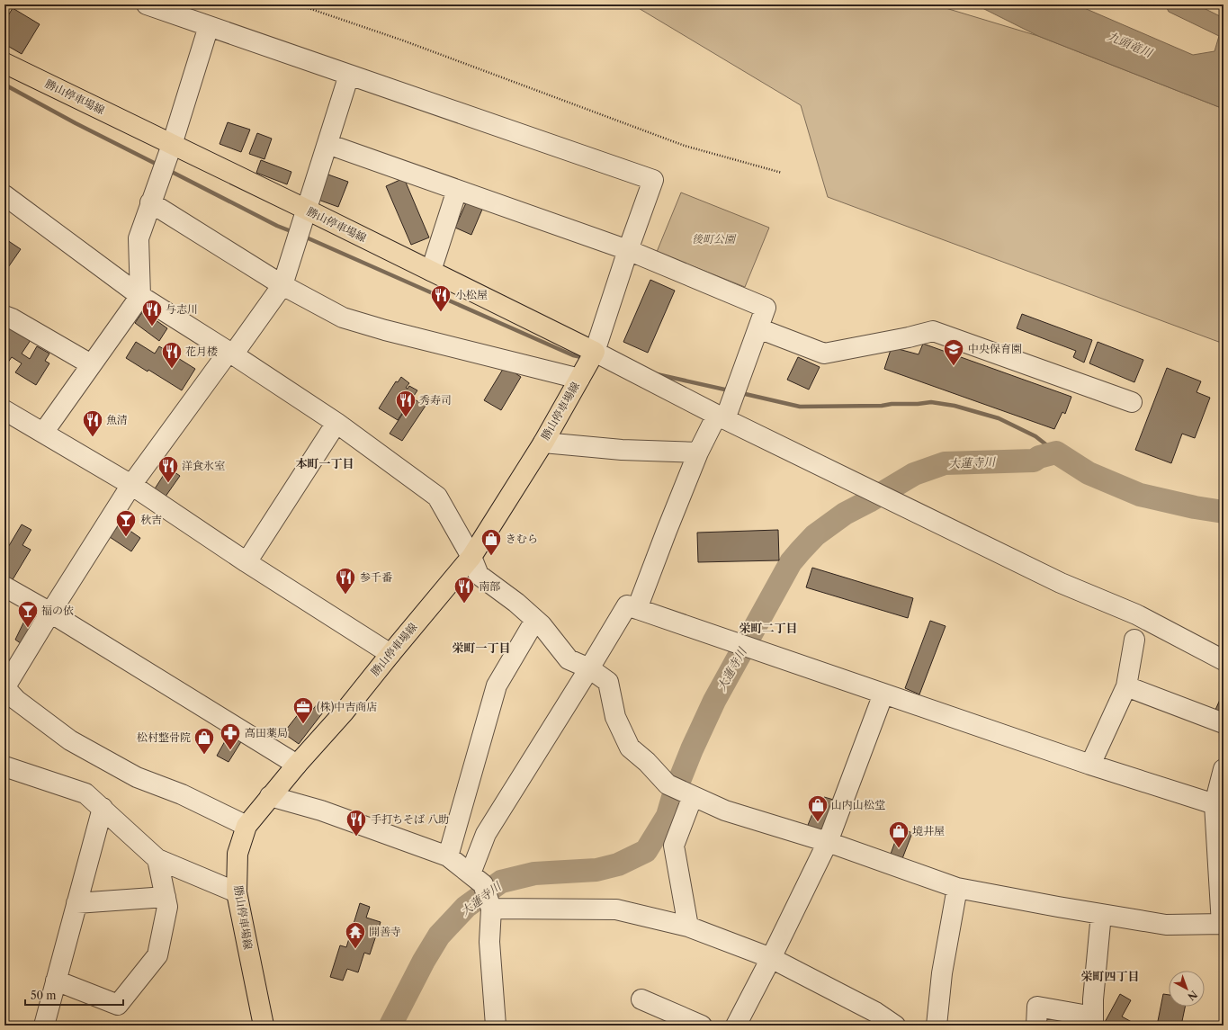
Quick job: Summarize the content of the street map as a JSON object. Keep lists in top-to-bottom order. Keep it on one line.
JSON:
{"streets":{"main road":["勝山停車場線"]},"districts":["本町一丁目","栄町二丁目","栄町一丁目","栄町四丁目"],"water":["九頭竜川","大蓮寺川"],"parks":["後町公園"],"places":{"restaurant":["小松屋","与志川","花月楼","秀寿司","魚清","洋食氷室","参千番","南部","手打ちそば 八助"],"school or university":["中央保育園"],"bar":["秋吉","福の依"],"shop":["きむら","松村整骨院","山内山松堂","境井屋"],"office":["(株)中吉商店"],"pharmacy":["高田薬局"],"temple":["開善寺"]},"scale_bar":"50 m","north":"bottom right"}
